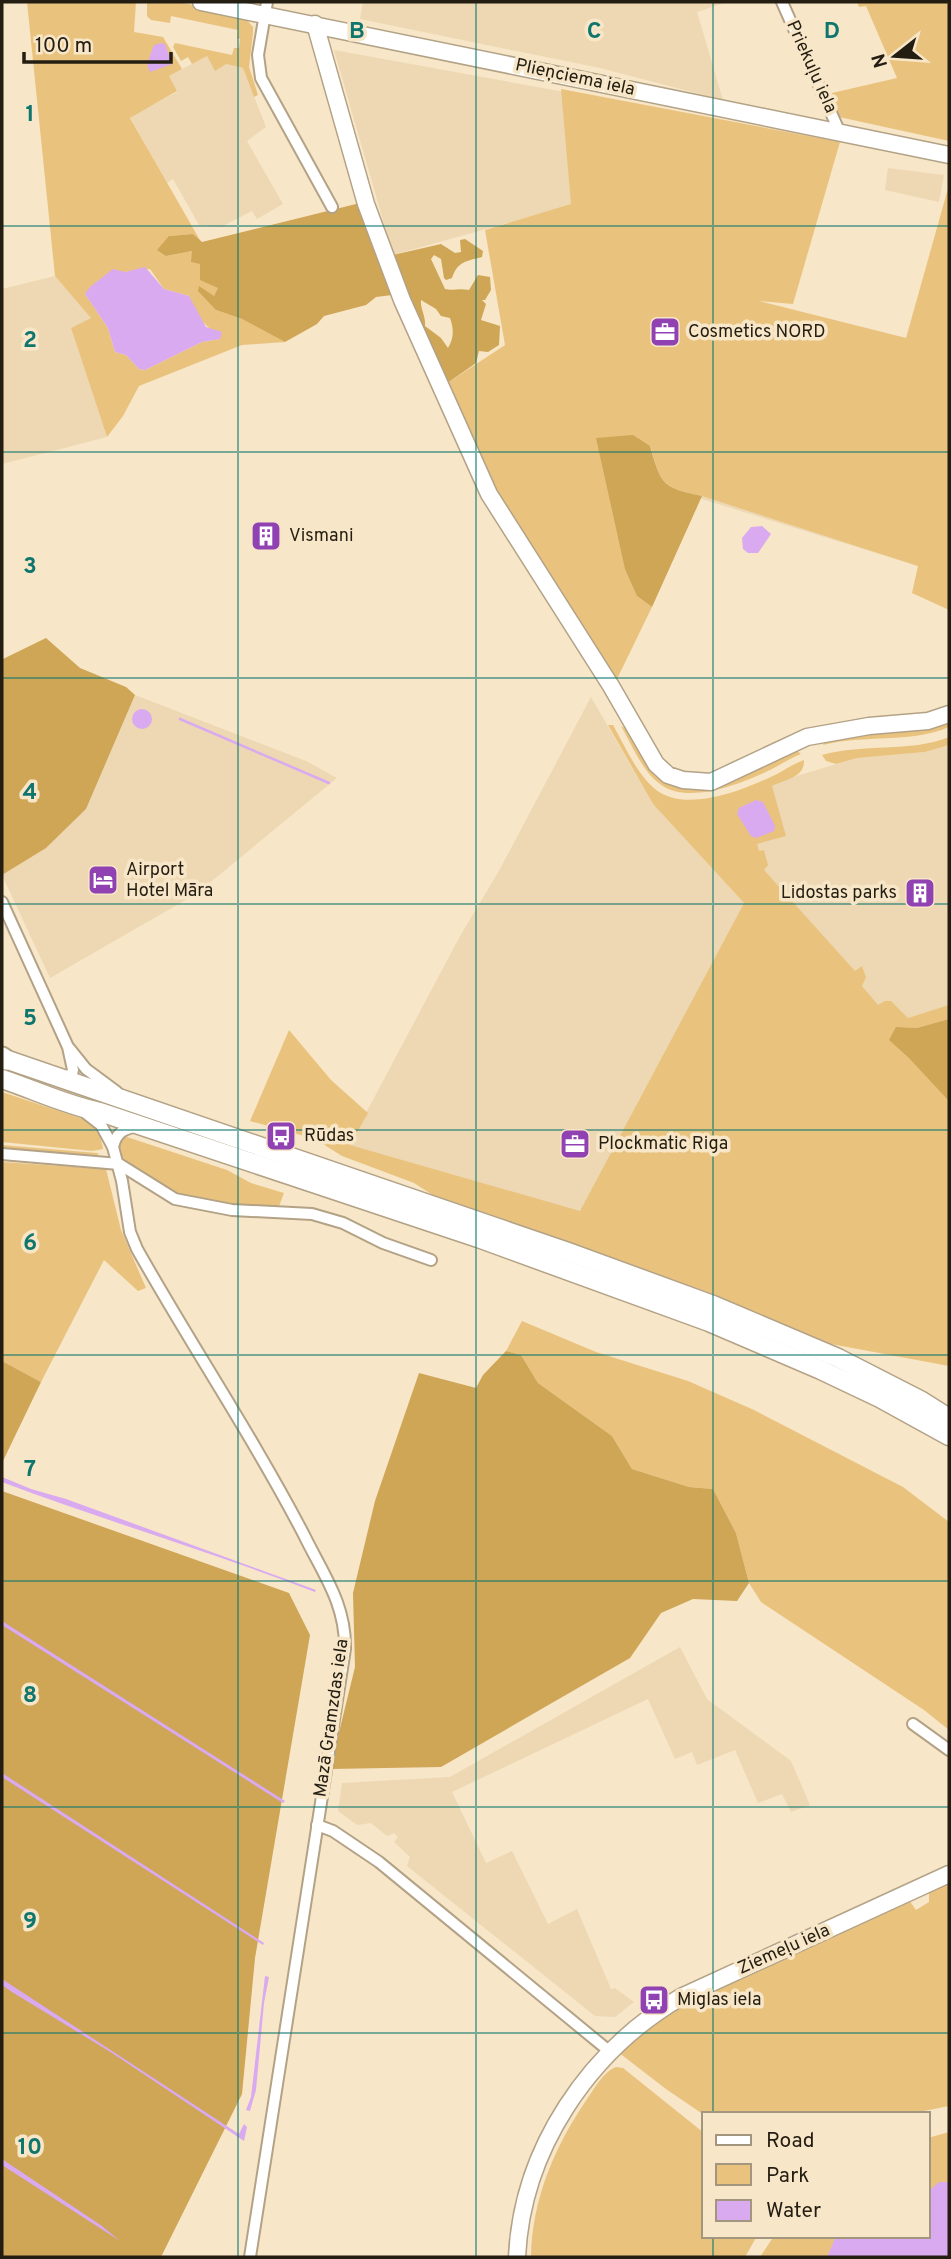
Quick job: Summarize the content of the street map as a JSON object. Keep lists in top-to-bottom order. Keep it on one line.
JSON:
{"streets":{"street":["Priekuļu iela","Plieņciema iela","Mazā Gramzdas iela","Ziemeļu iela"]},"crossings":[["Priekuļu iela","Plieņciema iela"]],"places":{"office":["Cosmetics NORD","Plockmatic Riga"],"building":["Vismani","Lidostas parks"],"hotel":["Airport Hotel Māra"],"bus stop":["Rūdas","Miglas iela"]},"legend":["Road","Park","Water"],"scale_bar":"100 m","north":"left","grid":{"columns":["B","C","D"],"rows":["1","2","3","4","5","6","7","8","9","10"]}}
